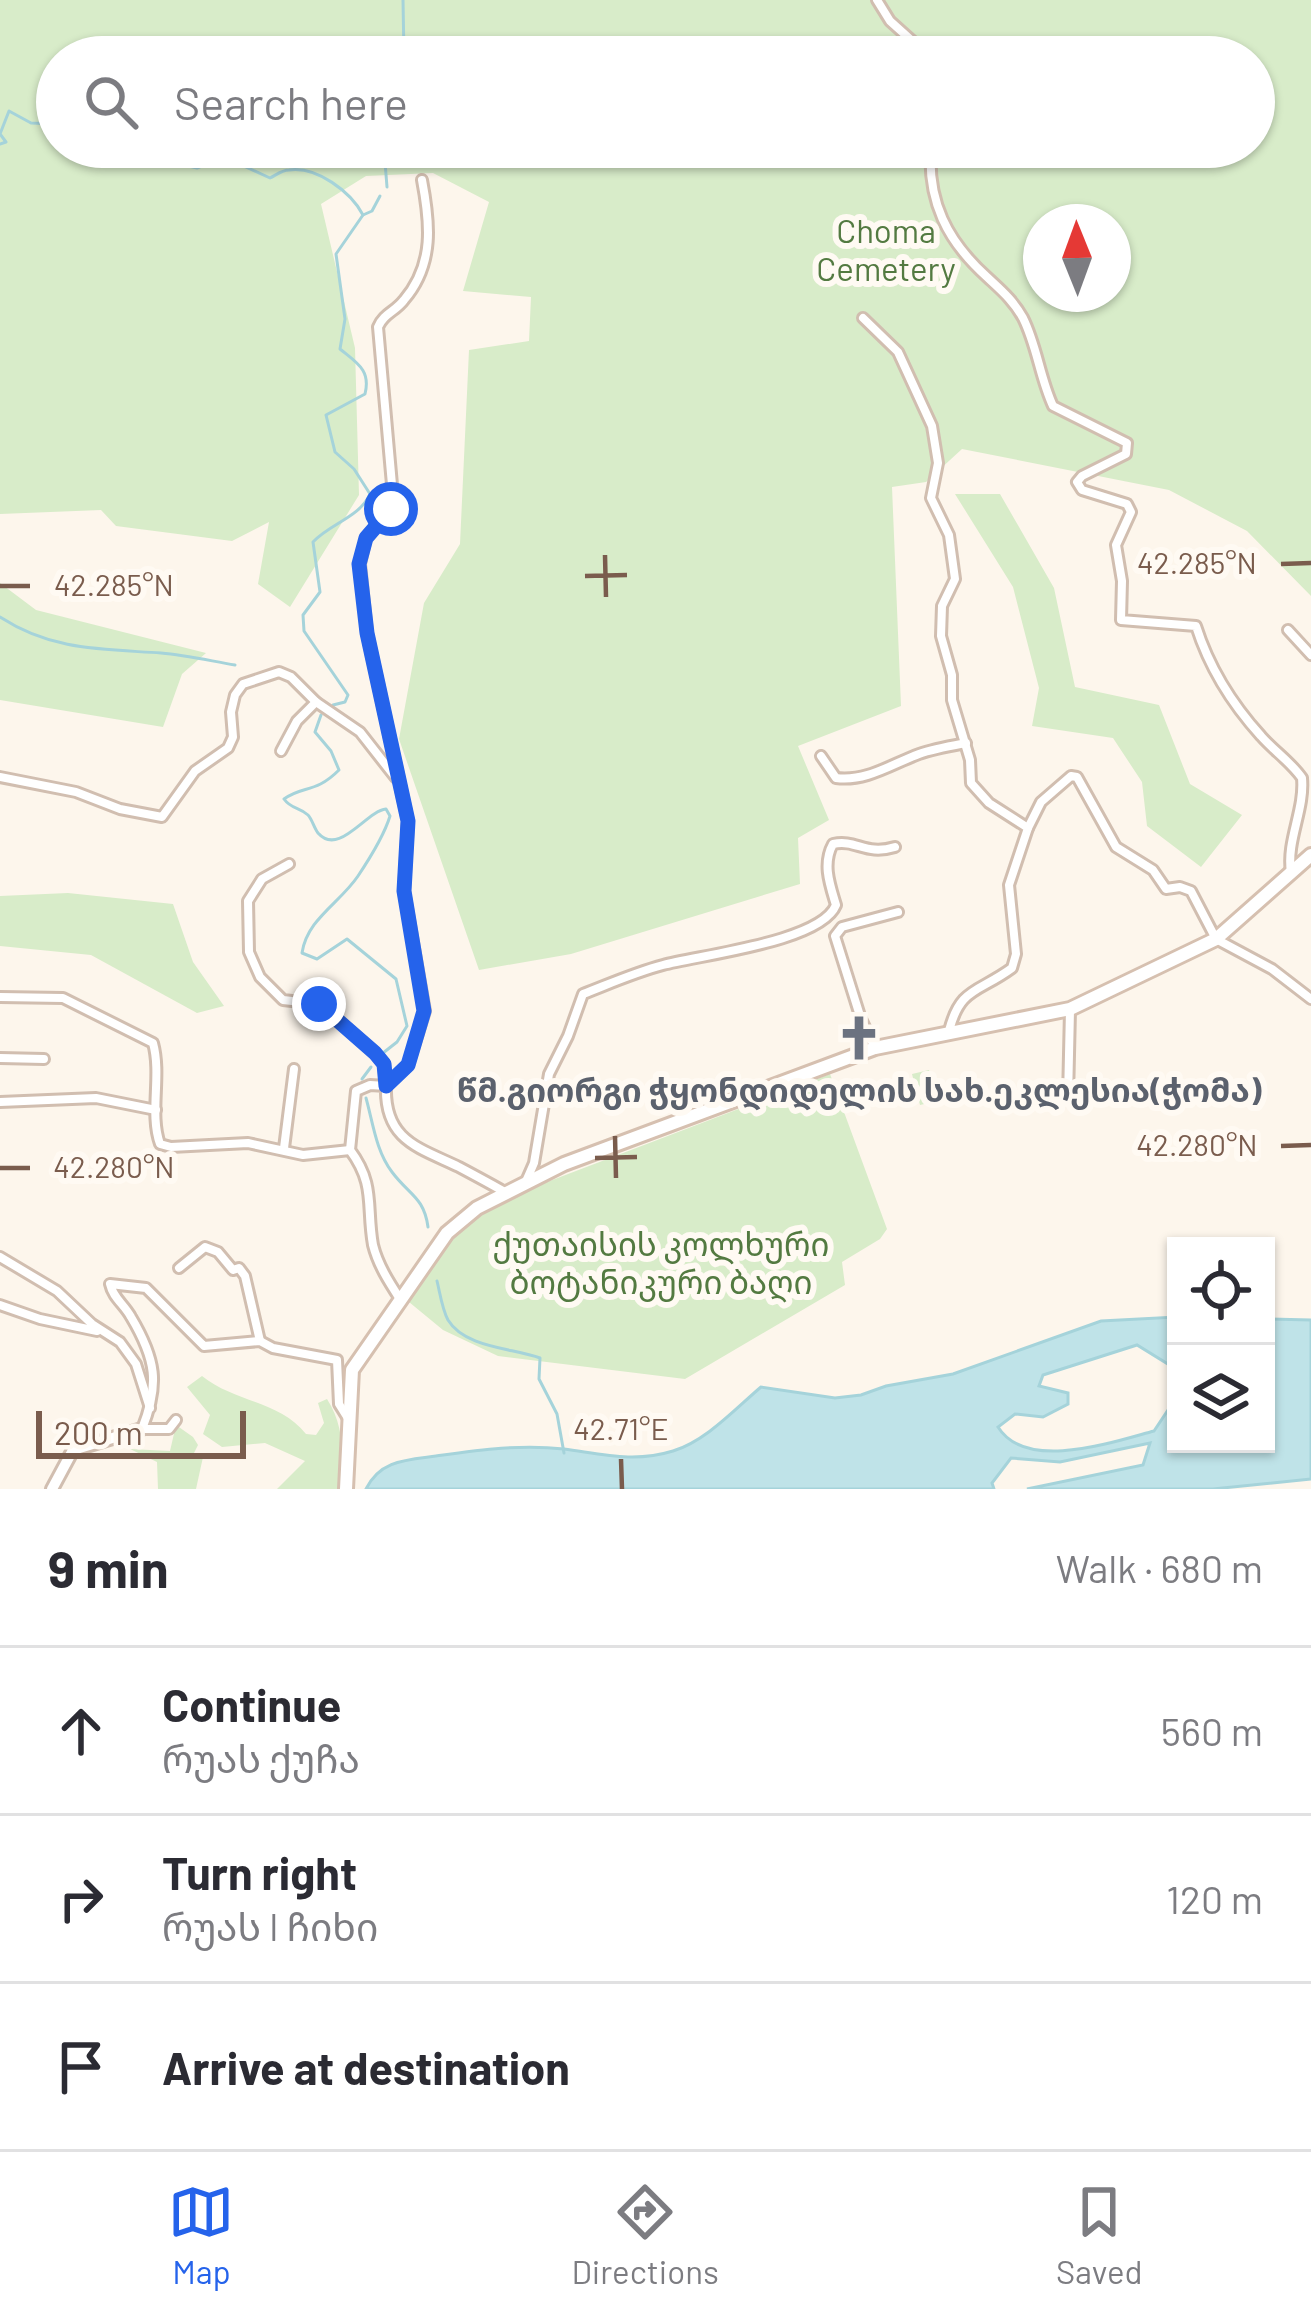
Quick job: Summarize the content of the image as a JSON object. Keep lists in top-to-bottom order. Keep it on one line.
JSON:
{"parks":["Choma Cemetery","ქუთაისის კოლხური ბოტანიკური ბაღი"],"places":{"church":["წმ.გიორგი ჭყონდიდელის სახ.ეკლესია(ჭომა)"]},"scale_bar":"200 m","north":"top","page":{"search":"Search here","scale":"200 m","heading":["9 min","Walk · 680 m"],"list":[["Continue","რუას ქუჩა","560 m"],["Turn right","რუას I ჩიხი","120 m"],"Arrive at destination"],"nav":["Map","Directions","Saved"]},"coordinates":["42.285°N","42.280°N","42.71°E"]}
